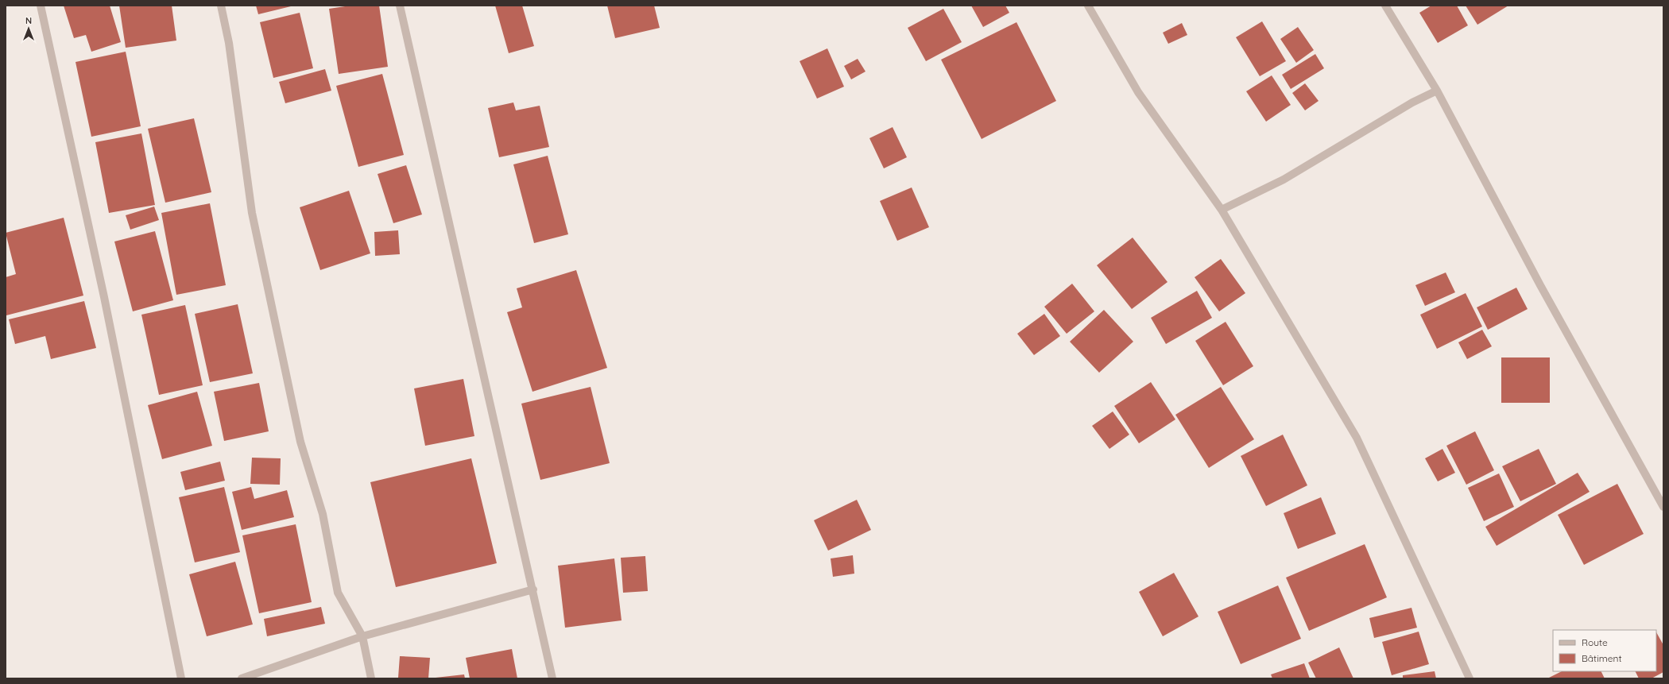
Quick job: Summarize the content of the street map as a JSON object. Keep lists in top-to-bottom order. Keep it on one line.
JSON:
{"legend":["Route","Bâtiment"],"north":"top"}
